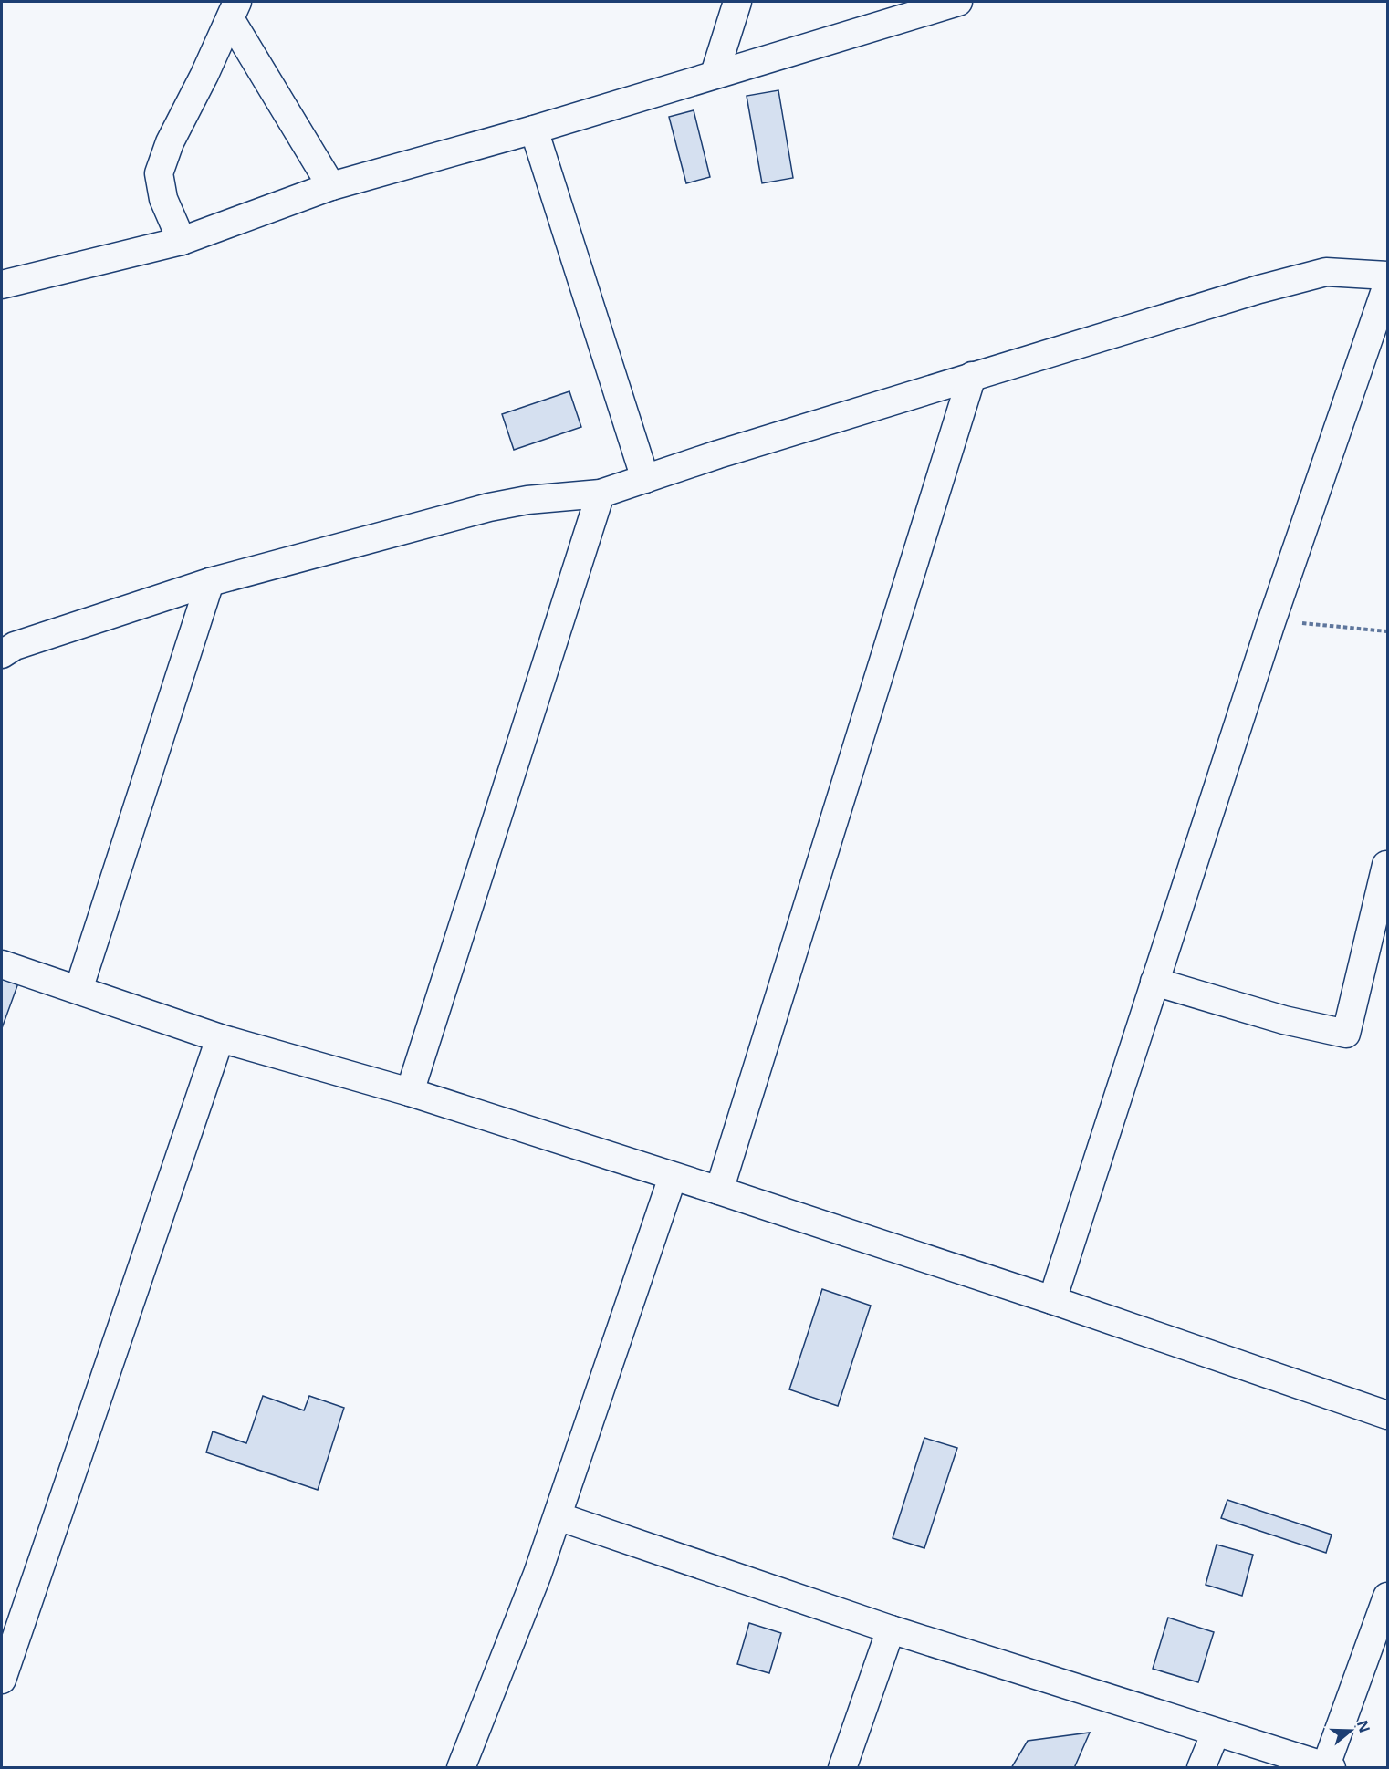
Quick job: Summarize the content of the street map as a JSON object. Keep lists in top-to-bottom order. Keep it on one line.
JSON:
{"north":"right"}
